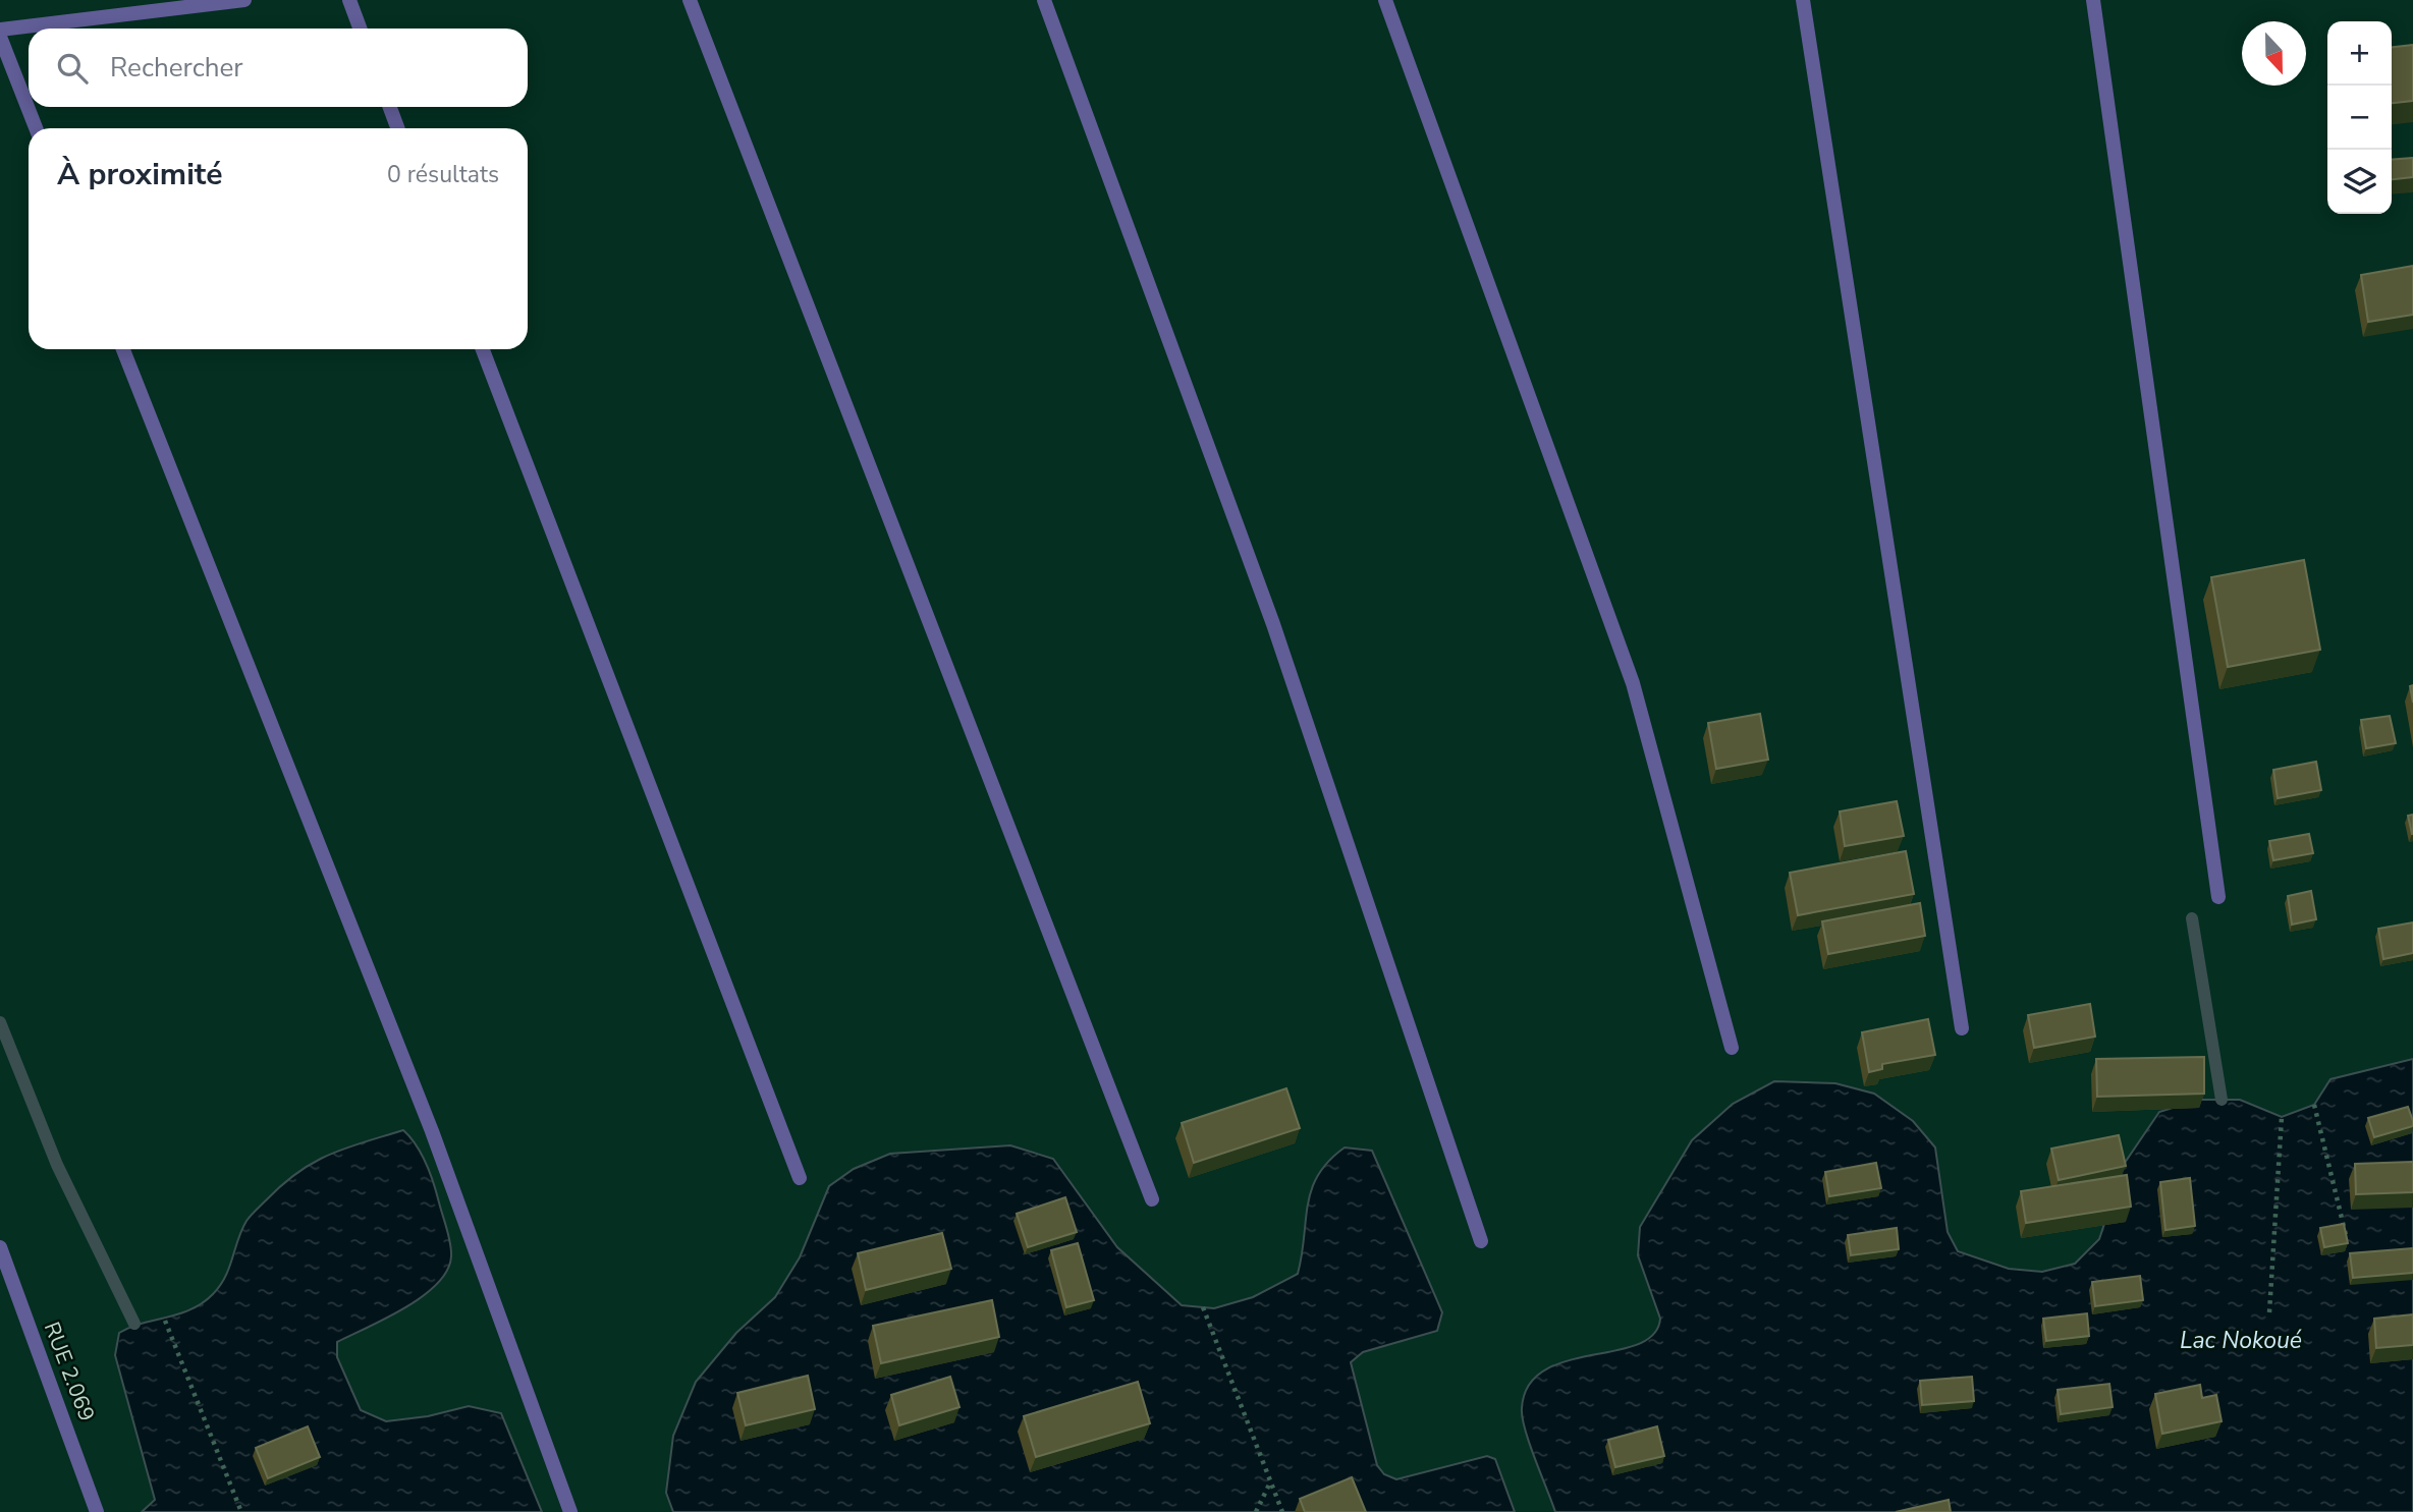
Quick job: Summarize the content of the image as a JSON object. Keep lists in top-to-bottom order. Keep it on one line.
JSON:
{"streets":{"street":["RUE 2.069"]},"water":["Lac Nokoué"],"north":"bottom","page":{"map_buttons":["+","−"],"search":"Rechercher","heading":["À proximité","0 résultats"]}}
